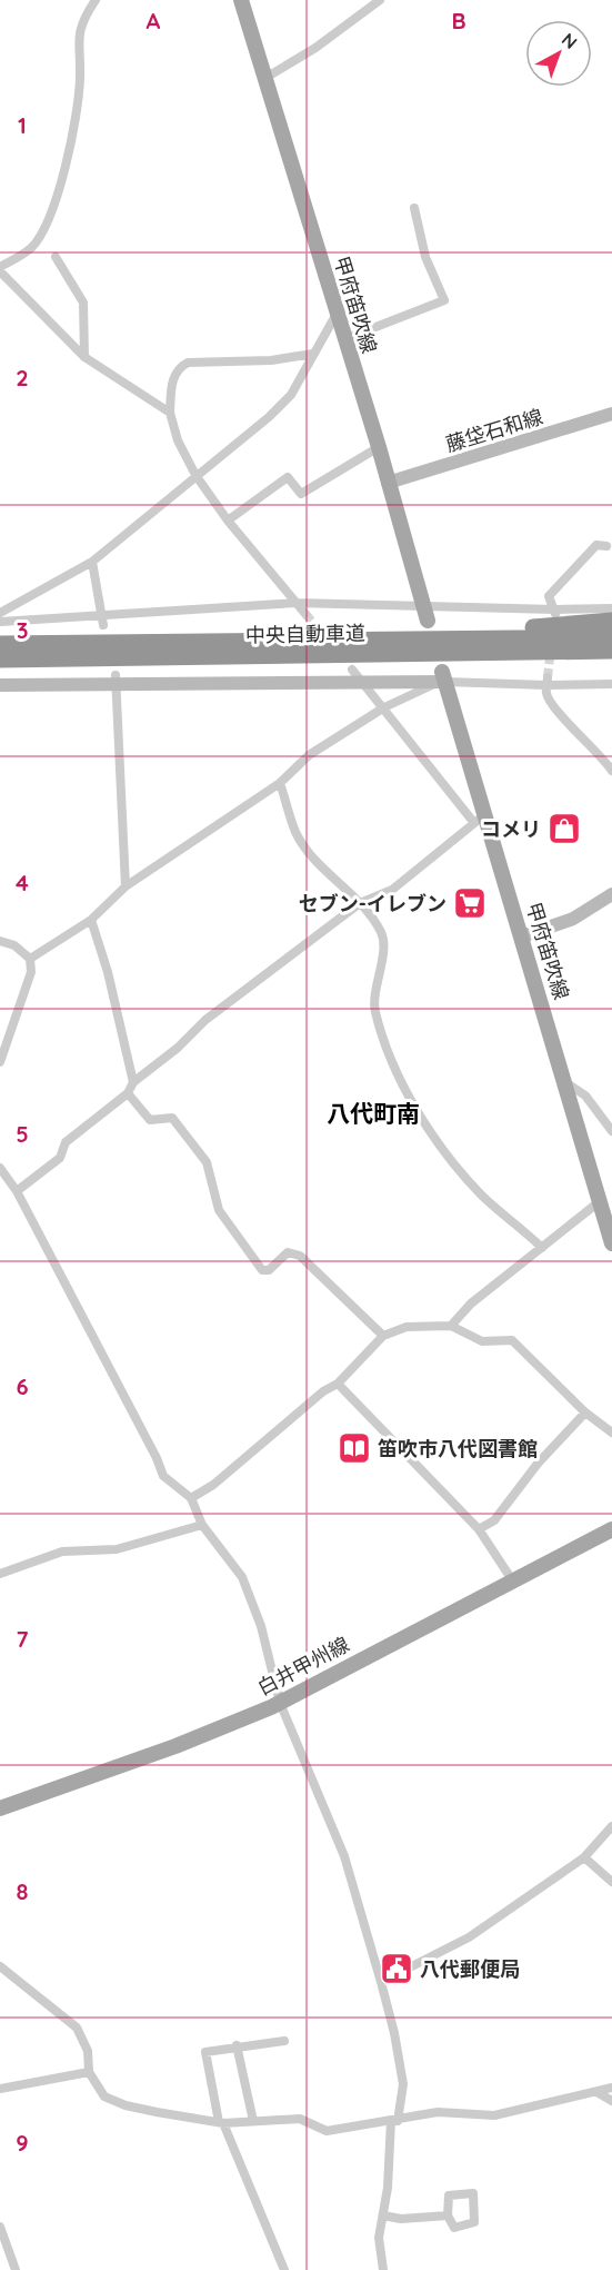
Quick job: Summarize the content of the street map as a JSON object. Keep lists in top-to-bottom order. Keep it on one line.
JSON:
{"streets":{"highway":["中央自動車道"],"main road":["甲府笛吹線","白井甲州線"],"street":["藤垈石和線"]},"crossings":[["甲府笛吹線","藤垈石和線"]],"districts":["八代町南"],"places":{"shop":["コメリ"],"supermarket":["セブン-イレブン"],"library":["笛吹市八代図書館"],"public building":["八代郵便局"]},"north":"top right","grid":{"columns":["A","B"],"rows":["1","2","3","4","5","6","7","8","9"]}}
